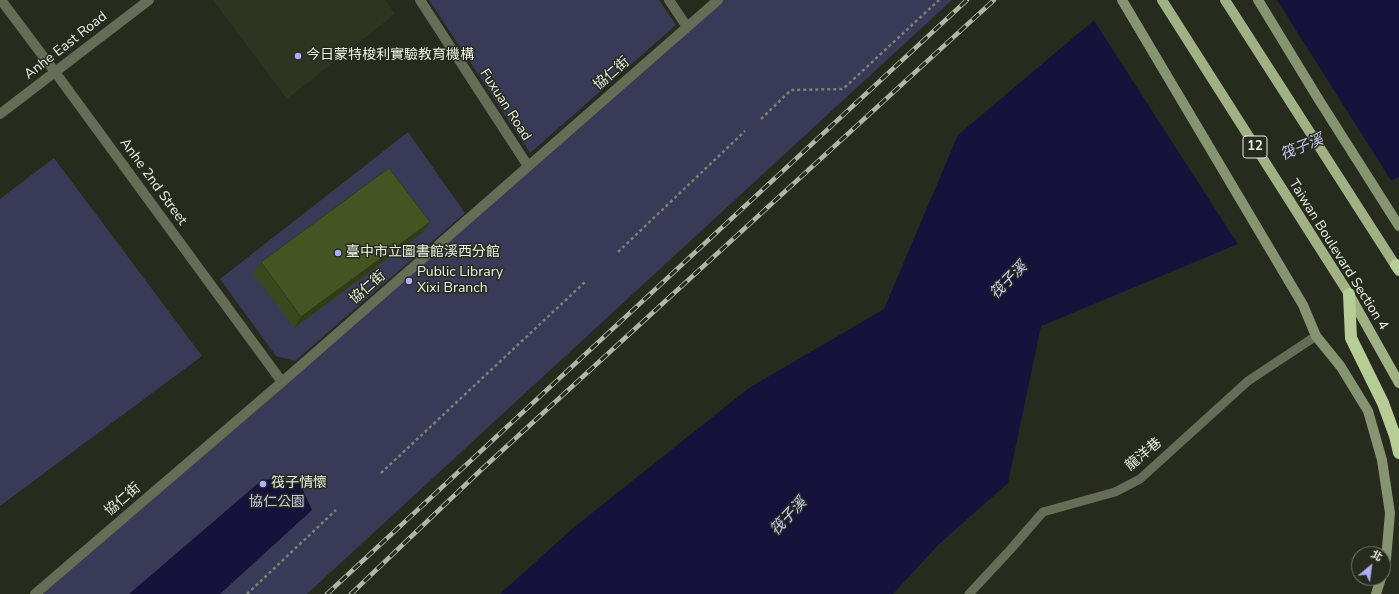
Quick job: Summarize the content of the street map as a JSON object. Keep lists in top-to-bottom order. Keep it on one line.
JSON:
{"streets":{"main road":["12","Taiwan Boulevard Section 4"],"street":["Anhe East Road","協仁街","Fuxuan Road","Anhe 2nd Street"],"lane":["龍洋巷"]},"crossings":[["Anhe East Road","Anhe 2nd Street"],["協仁街","Fuxuan Road"],["協仁街","Anhe 2nd Street"]],"water":["筏子溪"],"parks":["協仁公園"],"places":["今日蒙特梭利實驗教育機構","臺中市立圖書館溪西分館","Public Library Xixi Branch","筏子情懷"],"north":"top right"}
